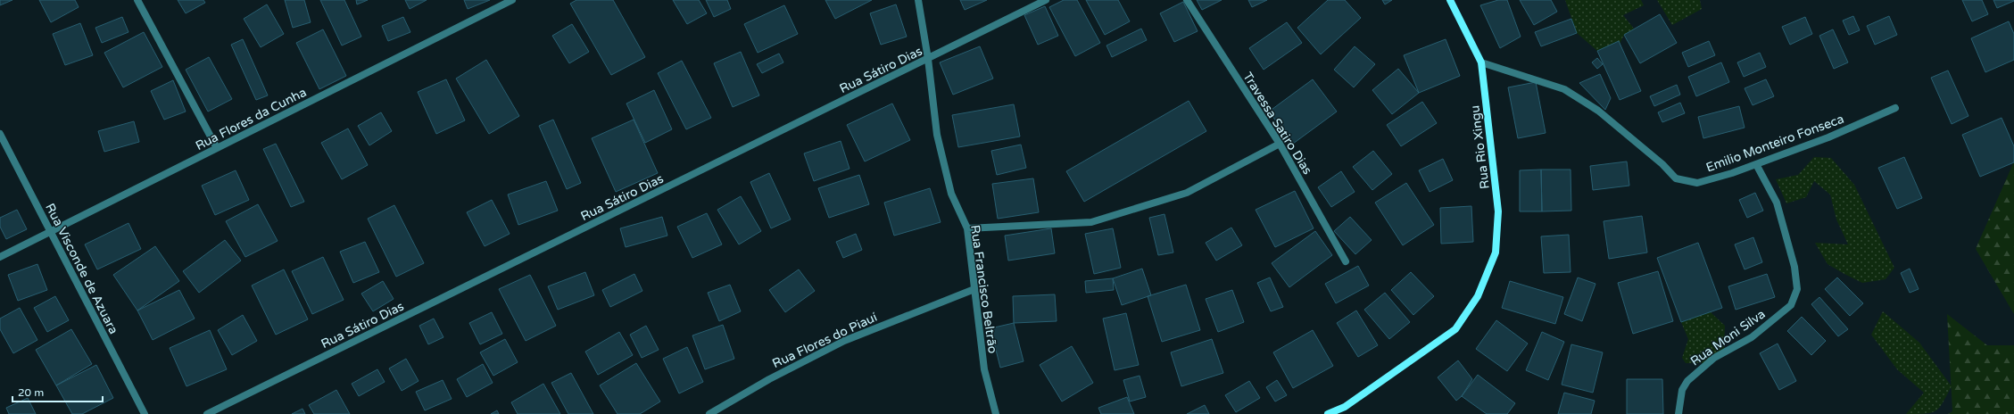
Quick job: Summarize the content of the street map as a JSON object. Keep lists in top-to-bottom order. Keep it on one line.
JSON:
{"streets":{"main road":["Rua Rio Xingu"],"street":["Rua Sátiro Dias","Rua Flores da Cunha","Travessa Satiro Dias","Emilio Monteiro Fonseca","Rua Visconde de Azuara","Rua Francisco Beltrão","Rua Moni Silva","Rua Flores do Piauí"]},"crossings":[["Rua Sátiro Dias","Rua Francisco Beltrão"],["Rua Flores da Cunha","Rua Visconde de Azuara"],["Emilio Monteiro Fonseca","Rua Rio Xingu"],["Emilio Monteiro Fonseca","Rua Moni Silva"],["Rua Francisco Beltrão","Rua Flores do Piauí"]],"scale_bar":"20 m"}
